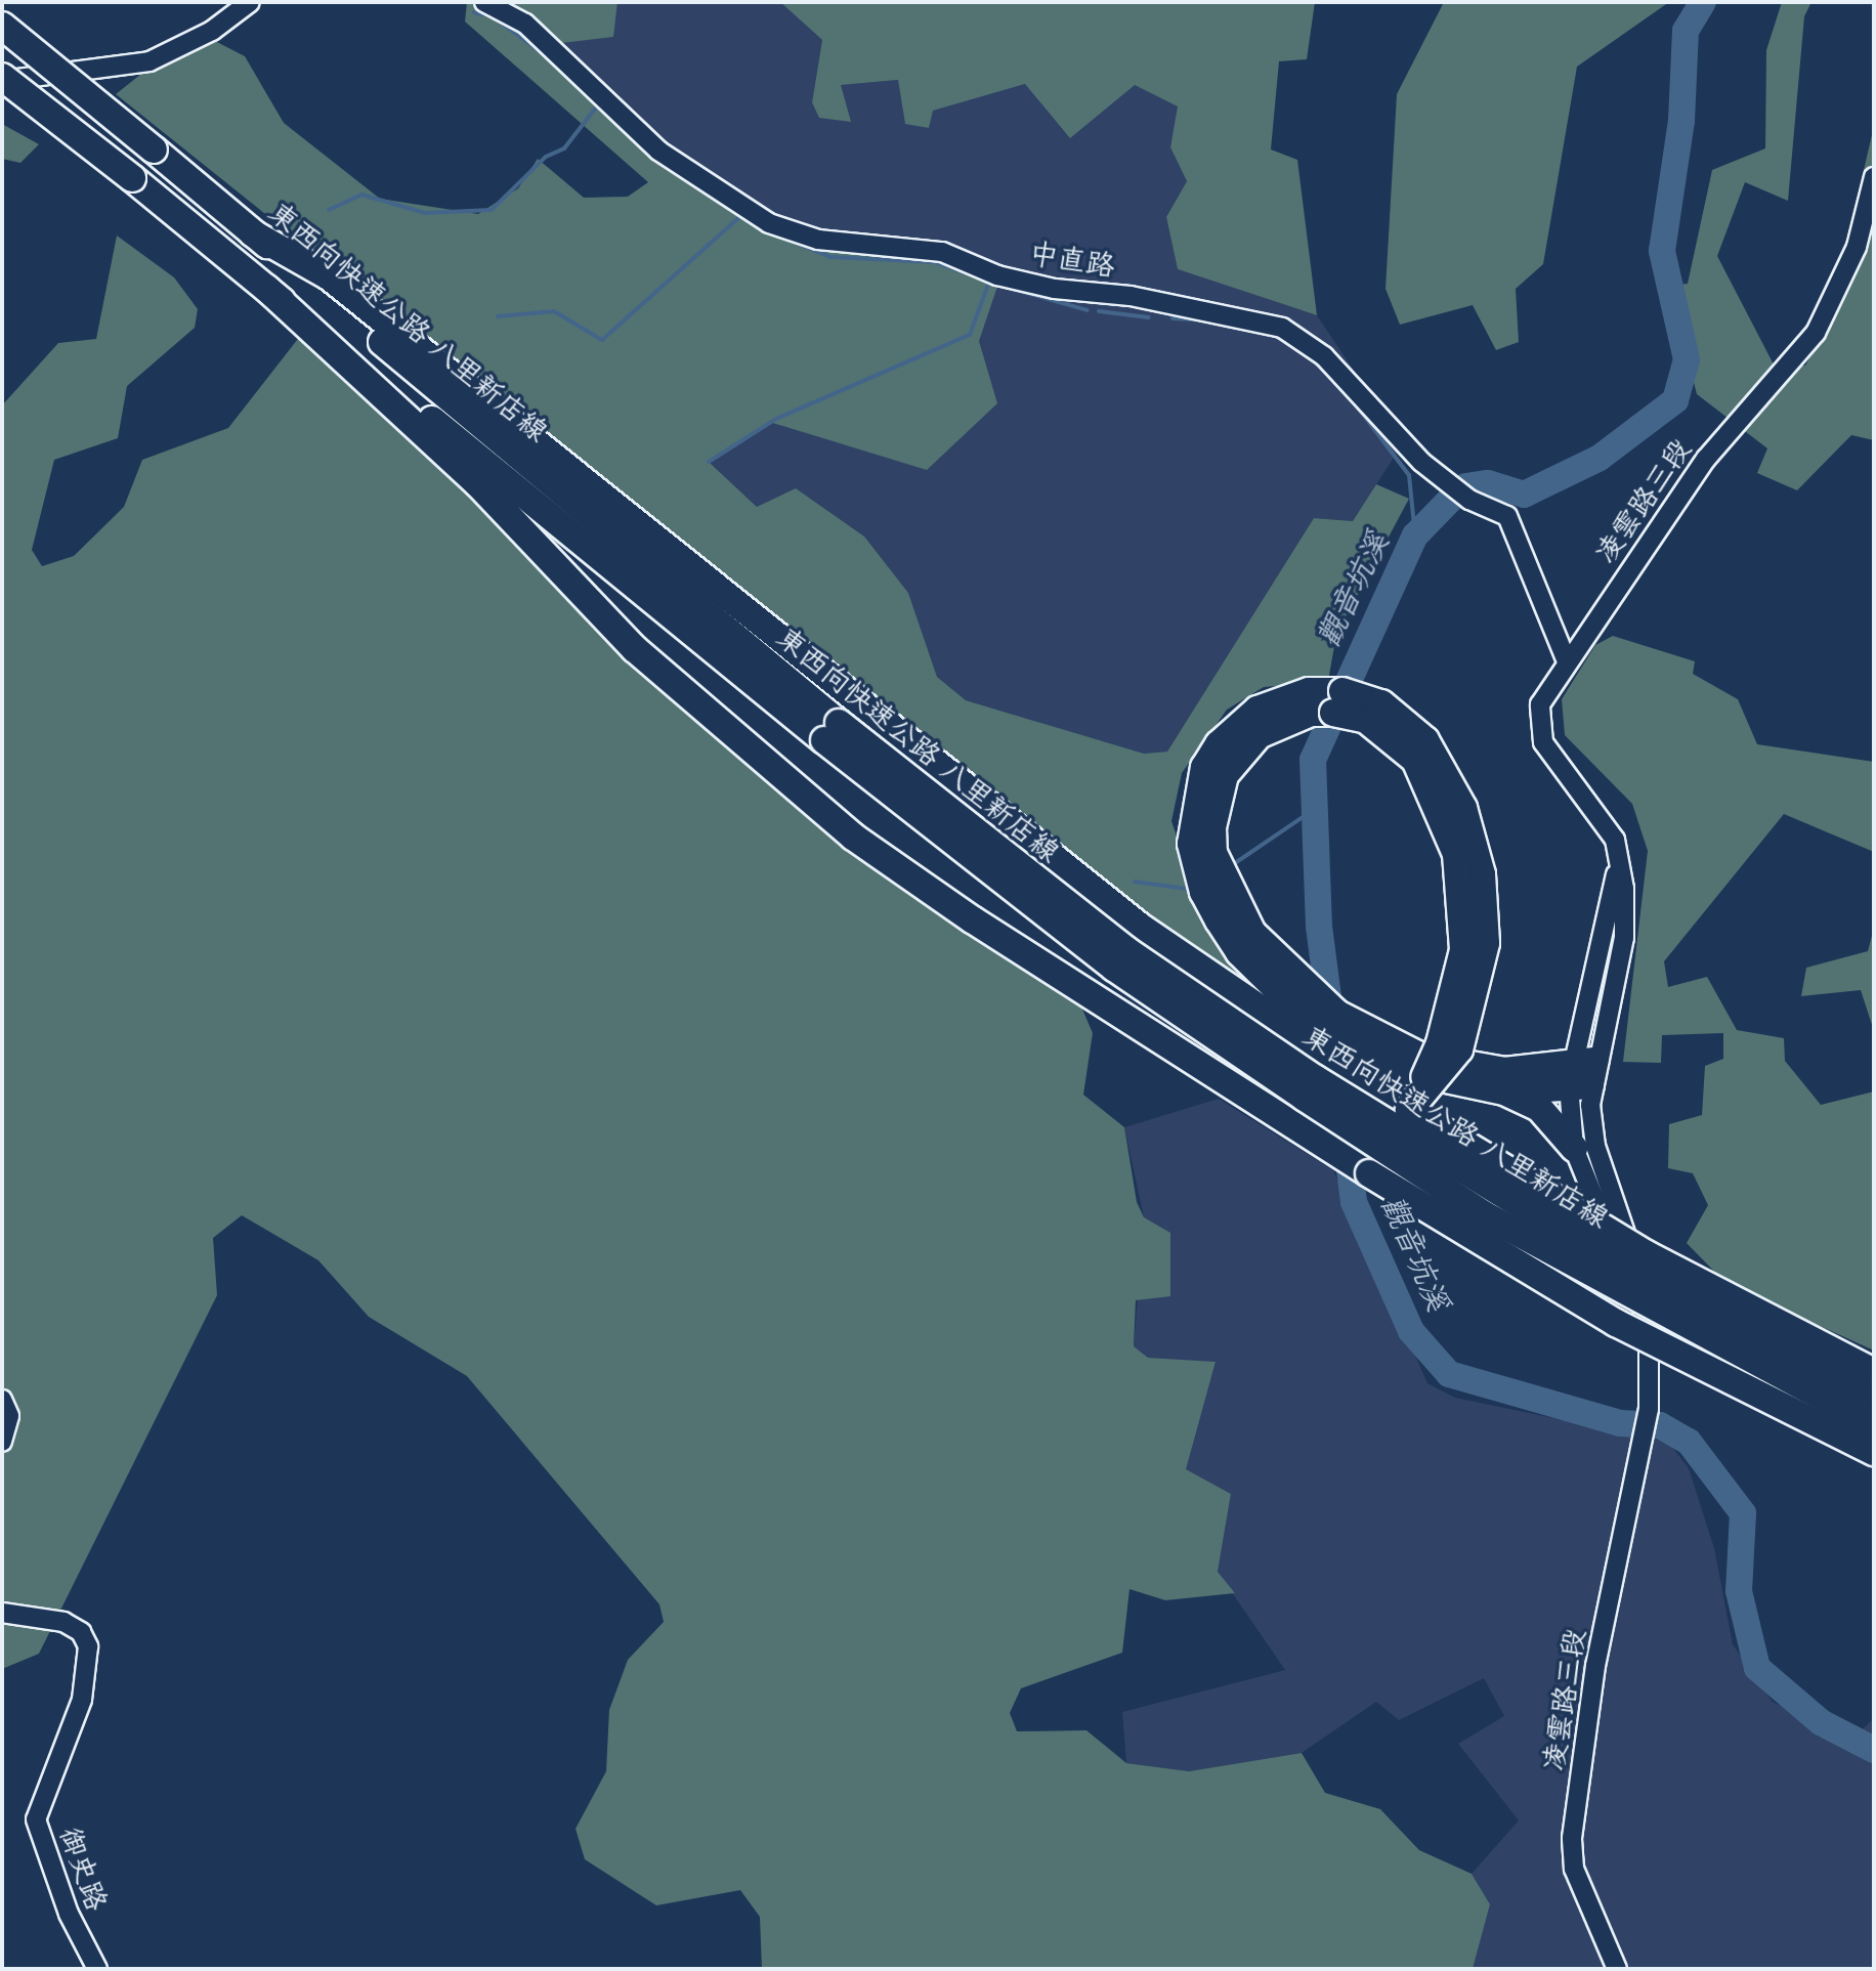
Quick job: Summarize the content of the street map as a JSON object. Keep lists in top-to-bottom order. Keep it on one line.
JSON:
{"streets":{"highway":["東西向快速公路 八里新店線"],"street":["中直路","凌雲路三段","御史路"]},"crossings":[["中直路","凌雲路三段"]],"water":["觀音坑溪"]}
